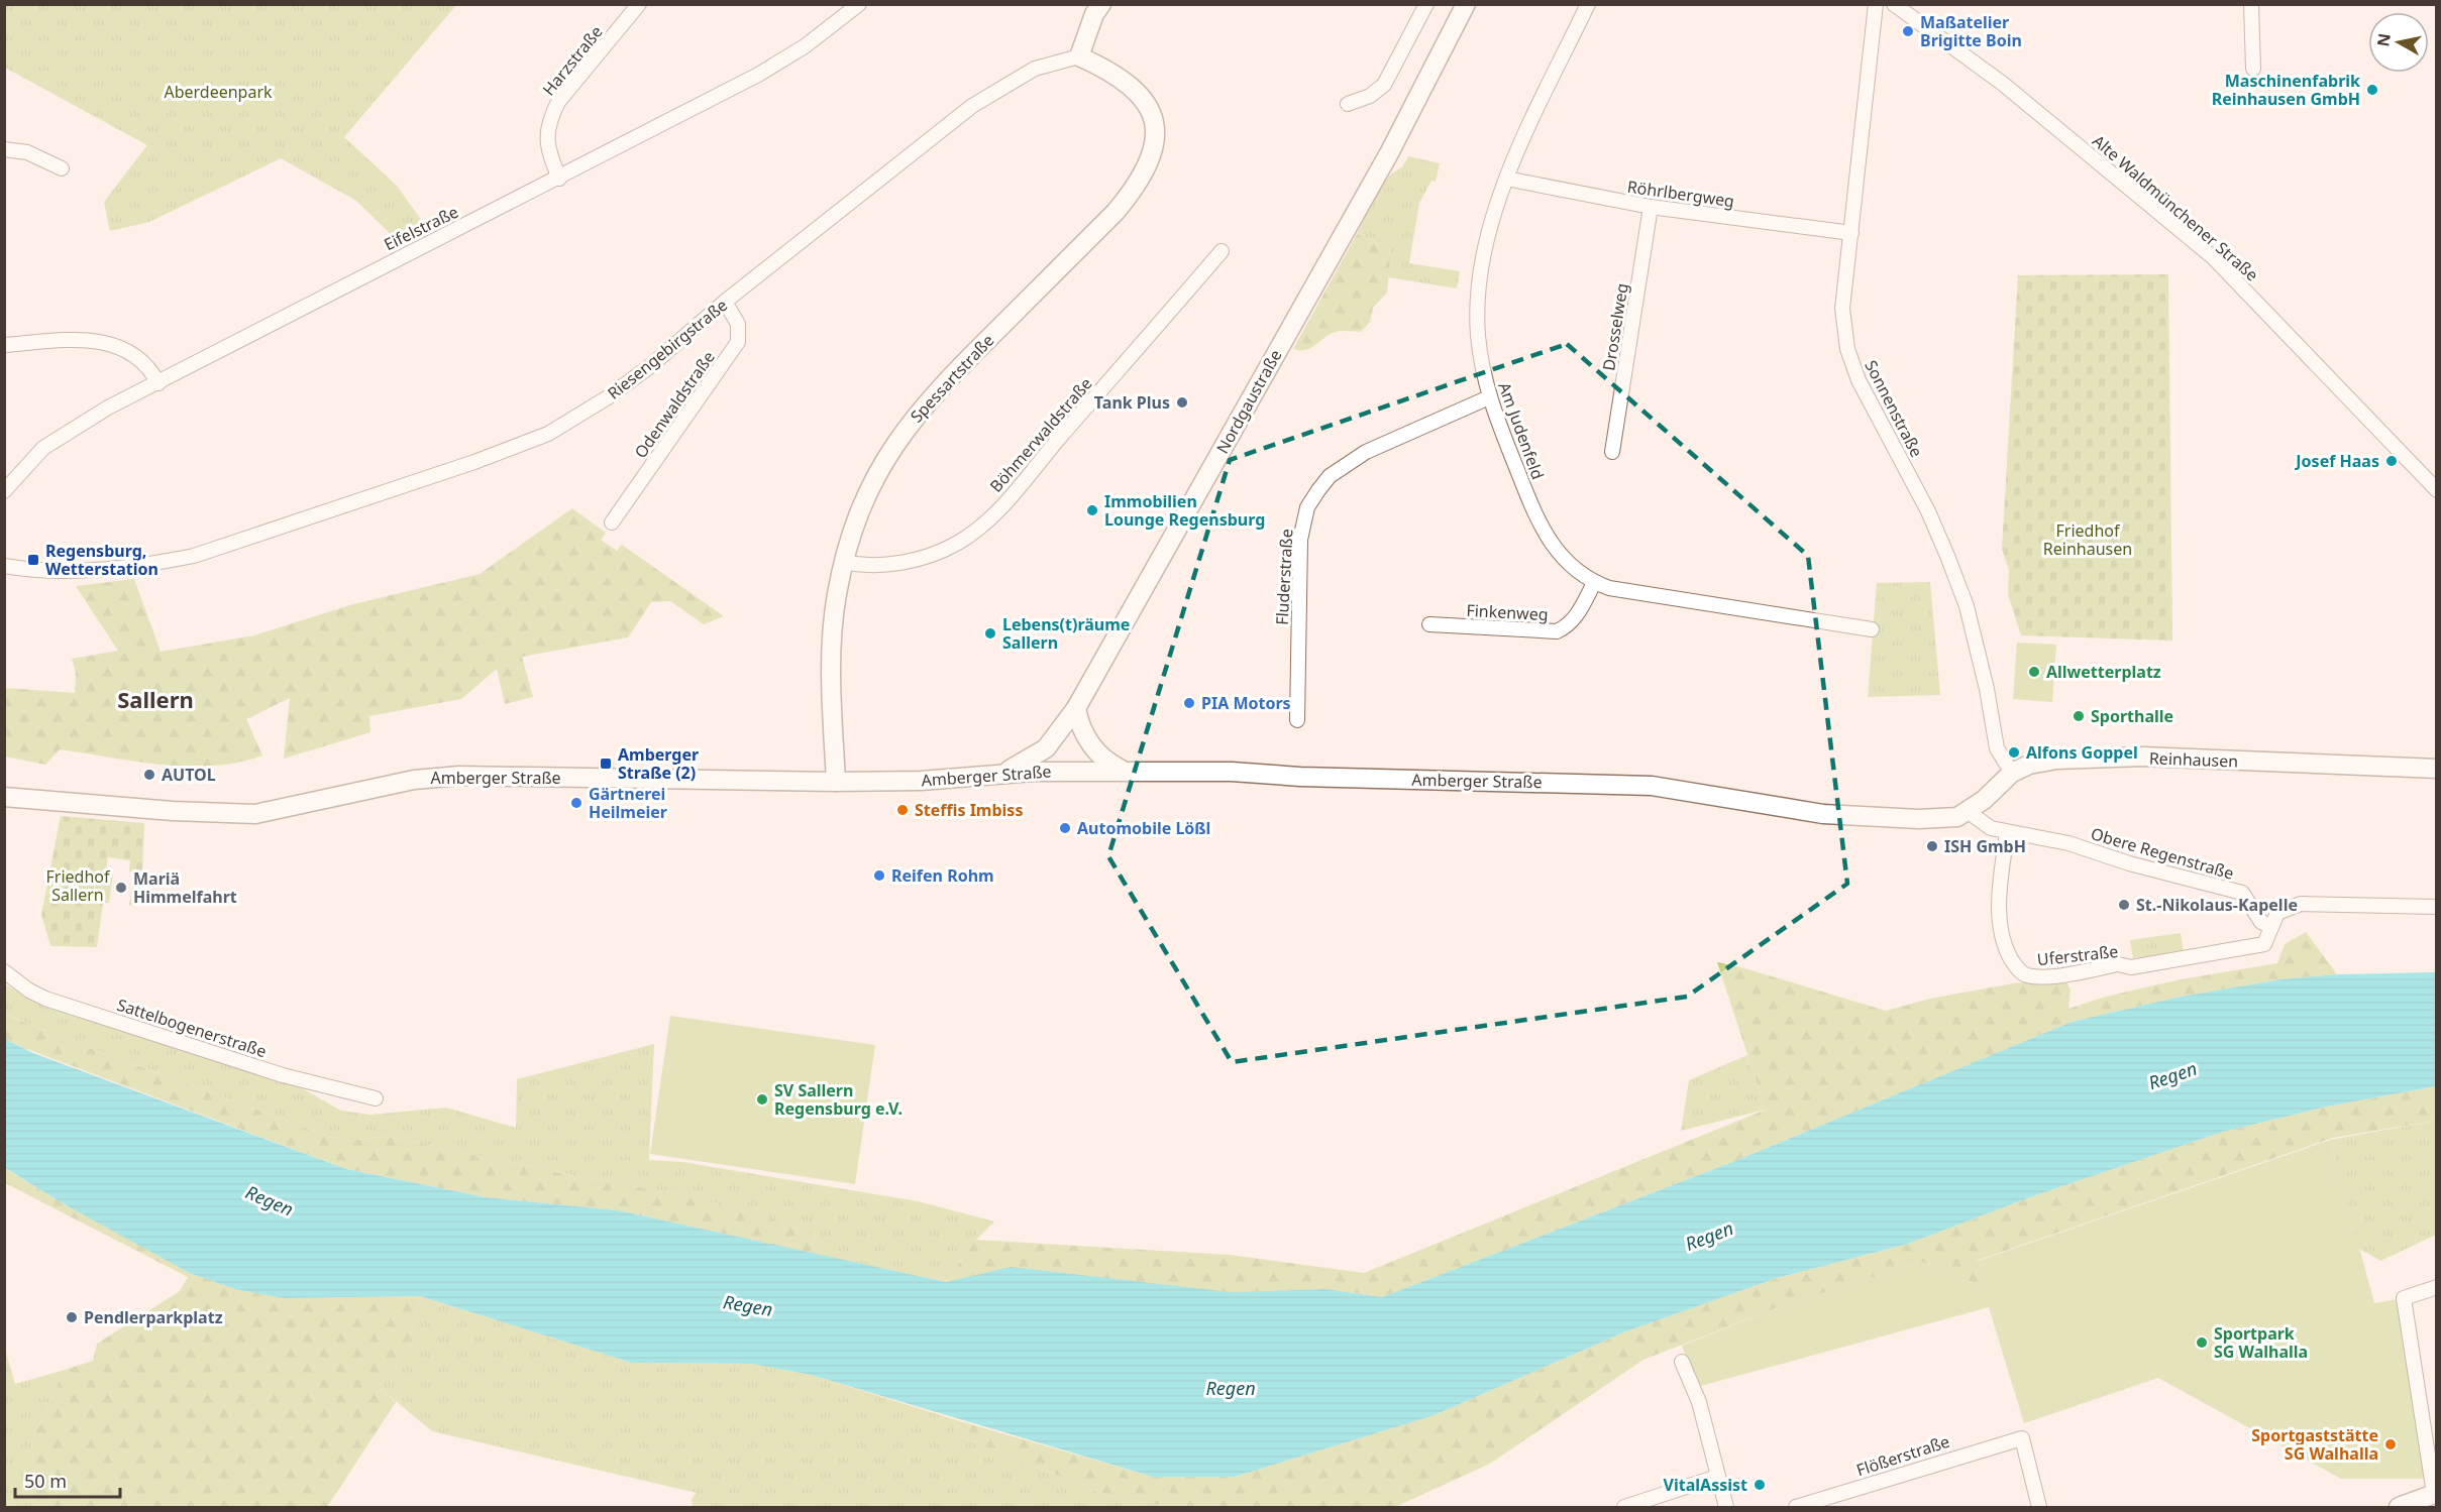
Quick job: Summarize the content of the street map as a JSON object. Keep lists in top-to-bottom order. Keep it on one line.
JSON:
{"streets":{"street":["Harzstraße","Röhrlbergweg","Alte Waldmünchener Straße","Eifelstraße","Drosselweg","Riesengebirgstraße","Spessartstraße","Nordgaustraße","Odenwaldstraße","Sonnenstraße","Am Judenfeld","Böhmerwaldstraße","Fluderstraße","Finkenweg","Reinhausen","Amberger Straße","Obere Regenstraße","Uferstraße","Sattelbogenerstraße","Flößerstraße"]},"crossings":[["Harzstraße","Eifelstraße"],["Röhrlbergweg","Drosselweg"],["Röhrlbergweg","Sonnenstraße"],["Röhrlbergweg","Am Judenfeld"],["Riesengebirgstraße","Spessartstraße"],["Riesengebirgstraße","Odenwaldstraße"],["Spessartstraße","Böhmerwaldstraße"],["Spessartstraße","Amberger Straße"],["Nordgaustraße","Amberger Straße"],["Sonnenstraße","Reinhausen"],["Am Judenfeld","Fluderstraße"],["Am Judenfeld","Finkenweg"],["Reinhausen","Amberger Straße"],["Reinhausen","Obere Regenstraße"],["Amberger Straße","Obere Regenstraße"],["Obere Regenstraße","Uferstraße"]],"districts":["Sallern"],"water":["Regen"],"parks":["Aberdeenpark","Friedhof Reinhausen","Friedhof Sallern"],"places":{"other":["Maßatelier Brigitte Boin","Maschinenfabrik Reinhausen GmbH","Tank Plus","Josef Haas","Immobilien Lounge Regensburg","Lebens(t)räume Sallern","Allwetterplatz","PIA Motors","Sporthalle","Alfons Goppel","AUTOL","Gärtnerei Heilmeier","Steffis Imbiss","Automobile Lößl","ISH GmbH","Reifen Rohm","Mariä Himmelfahrt","St.-Nikolaus-Kapelle","SV Sallern Regensburg e.V.","Pendlerparkplatz","Sportpark SG Walhalla","Sportgaststätte SG Walhalla","VitalAssist"],"transit":["Regensburg, Wetterstation","Amberger Straße (2)"]},"scale_bar":"50 m","north":"left"}
